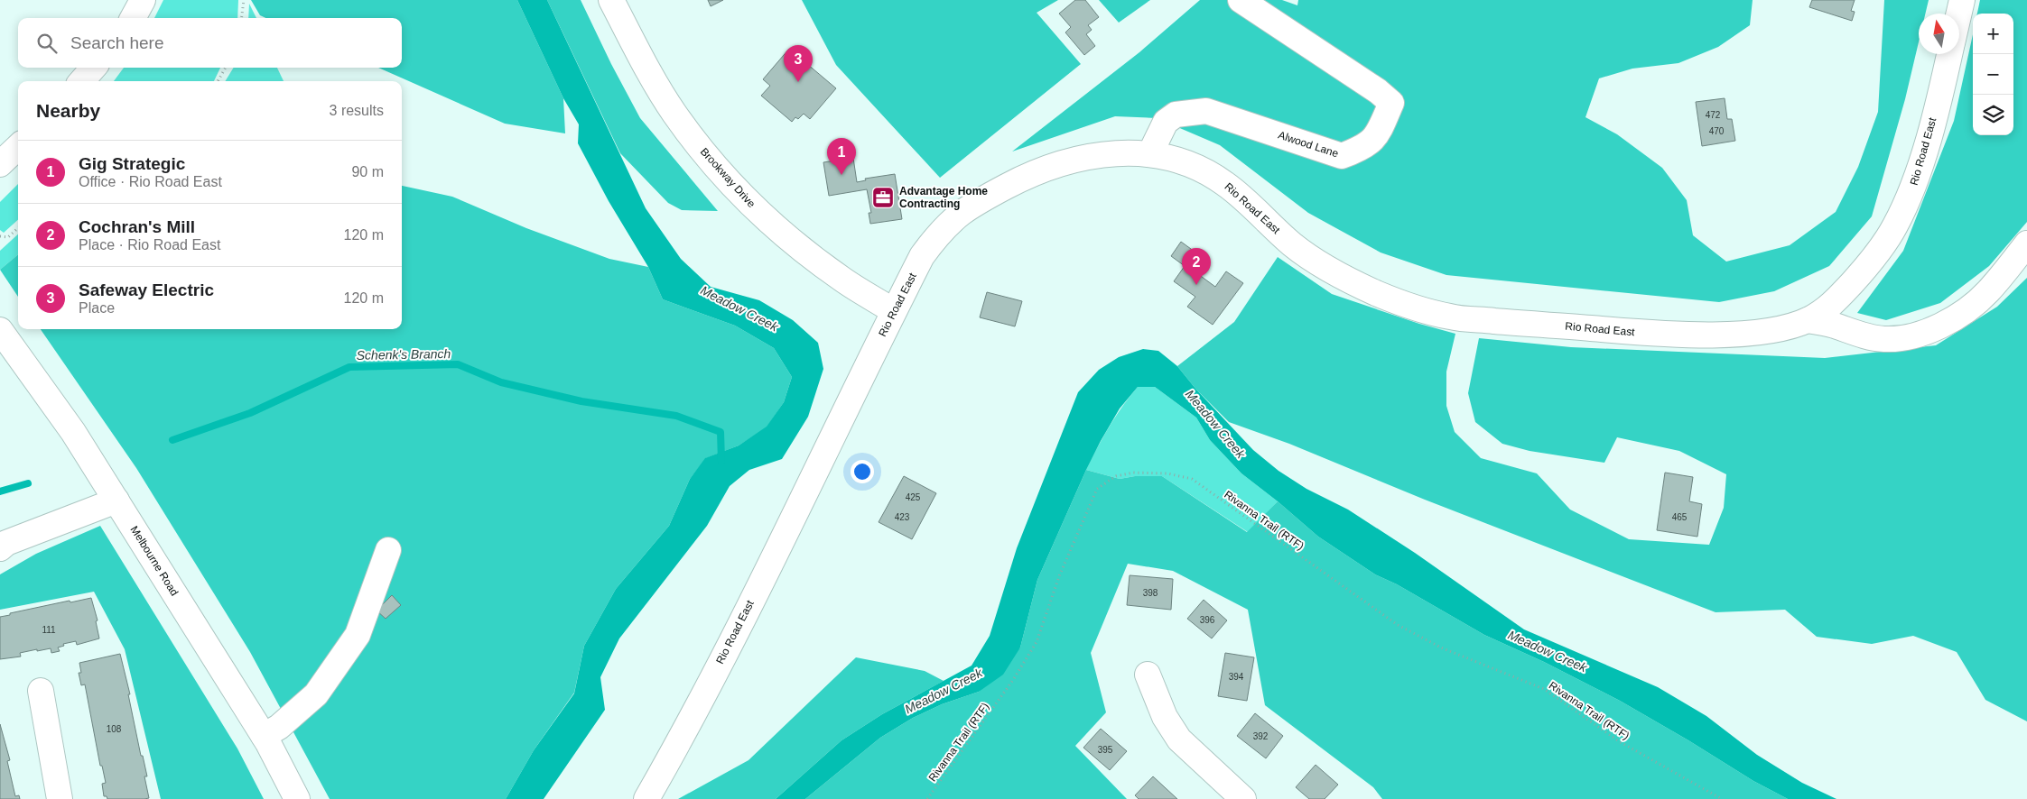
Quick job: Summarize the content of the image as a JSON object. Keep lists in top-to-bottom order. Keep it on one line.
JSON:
{"streets":{"street":["Alwood Lane","Rio Road East","Brookway Drive","Melbourne Road"],"path":["Rivanna Trail (RTF)"]},"crossings":[["Alwood Lane","Rio Road East"],["Rio Road East","Brookway Drive"]],"water":["Meadow Creek","Schenk's Branch"],"places":{"office":["Advantage Home Contracting"]},"house_numbers":["472","470","425","423","465","398","396","111","394","108","392","395"],"north":"top","page":{"map_buttons":["+","−"],"search":"Search here","pins":["3","1","2"],"heading":["Nearby","3 results"],"list":[{"mark":"1","name":"Gig Strategic","note":"Office · Rio Road East","value":"90 m"},{"mark":"2","name":"Cochran's Mill","note":"Place · Rio Road East","value":"120 m"},{"mark":"3","name":"Safeway Electric","note":"Place","value":"120 m"}]}}
